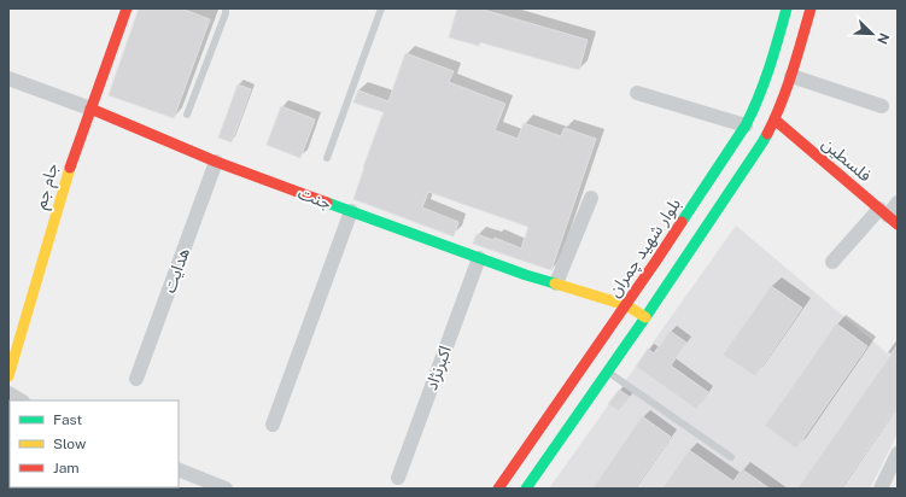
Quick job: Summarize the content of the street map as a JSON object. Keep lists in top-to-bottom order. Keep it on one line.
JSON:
{"streets":{"main road":["فلسطین","جام جم","جنت","بلوار شهید چمران"],"street":["هدایت","اکبرنژاد"]},"crossings":[["فلسطین","بلوار شهید چمران"],["جام جم","جنت"],["جنت","بلوار شهید چمران"],["جنت","هدایت"],["جنت","اکبرنژاد"]],"legend":["Fast","Slow","Jam"],"north":"bottom right"}
